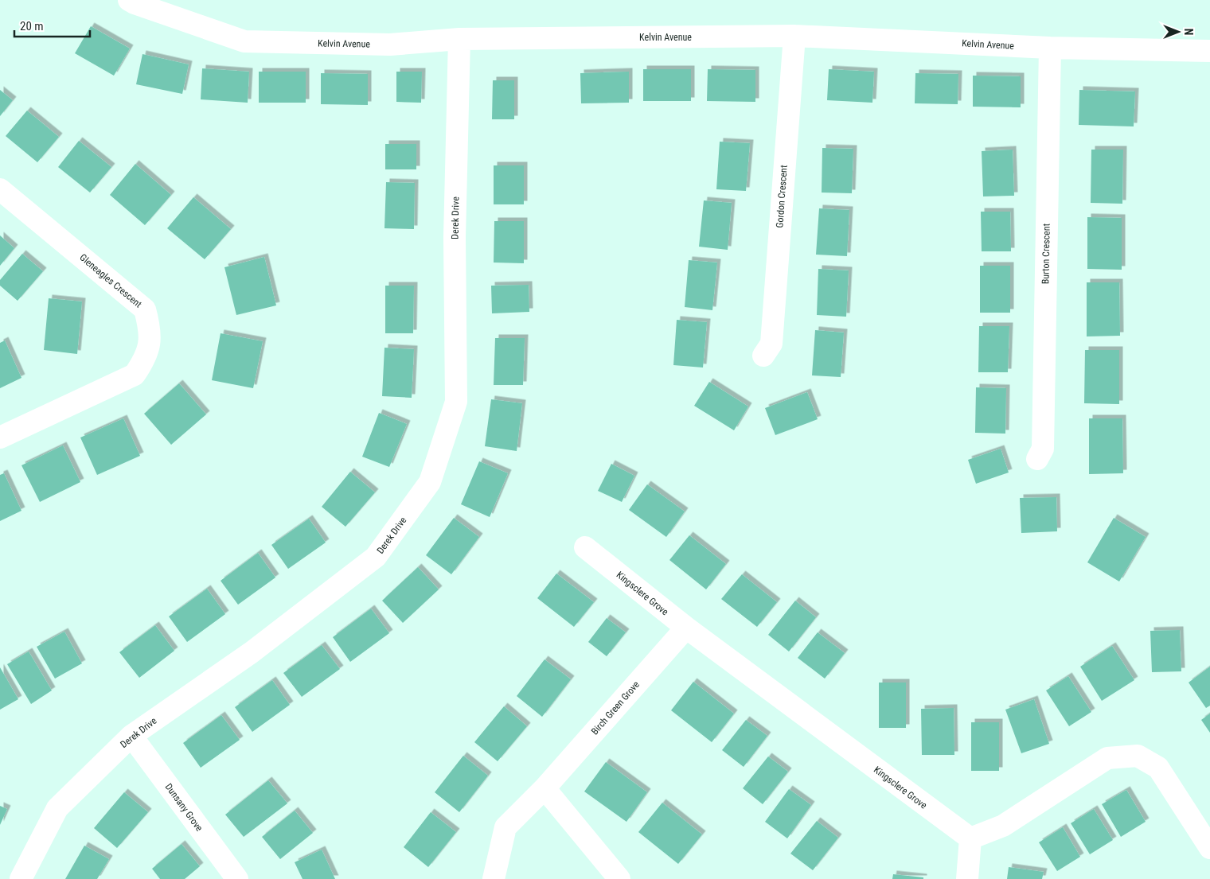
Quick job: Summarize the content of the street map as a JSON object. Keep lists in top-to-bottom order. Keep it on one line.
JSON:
{"streets":{"street":["Kelvin Avenue","Gordon Crescent","Derek Drive","Burton Crescent","Gleneagles Crescent","Kingsclere Grove","Birch Green Grove","Dunsany Grove"]},"crossings":[["Kelvin Avenue","Gordon Crescent"],["Kelvin Avenue","Derek Drive"],["Kelvin Avenue","Burton Crescent"],["Derek Drive","Dunsany Grove"],["Kingsclere Grove","Birch Green Grove"]],"scale_bar":"20 m","north":"right"}
